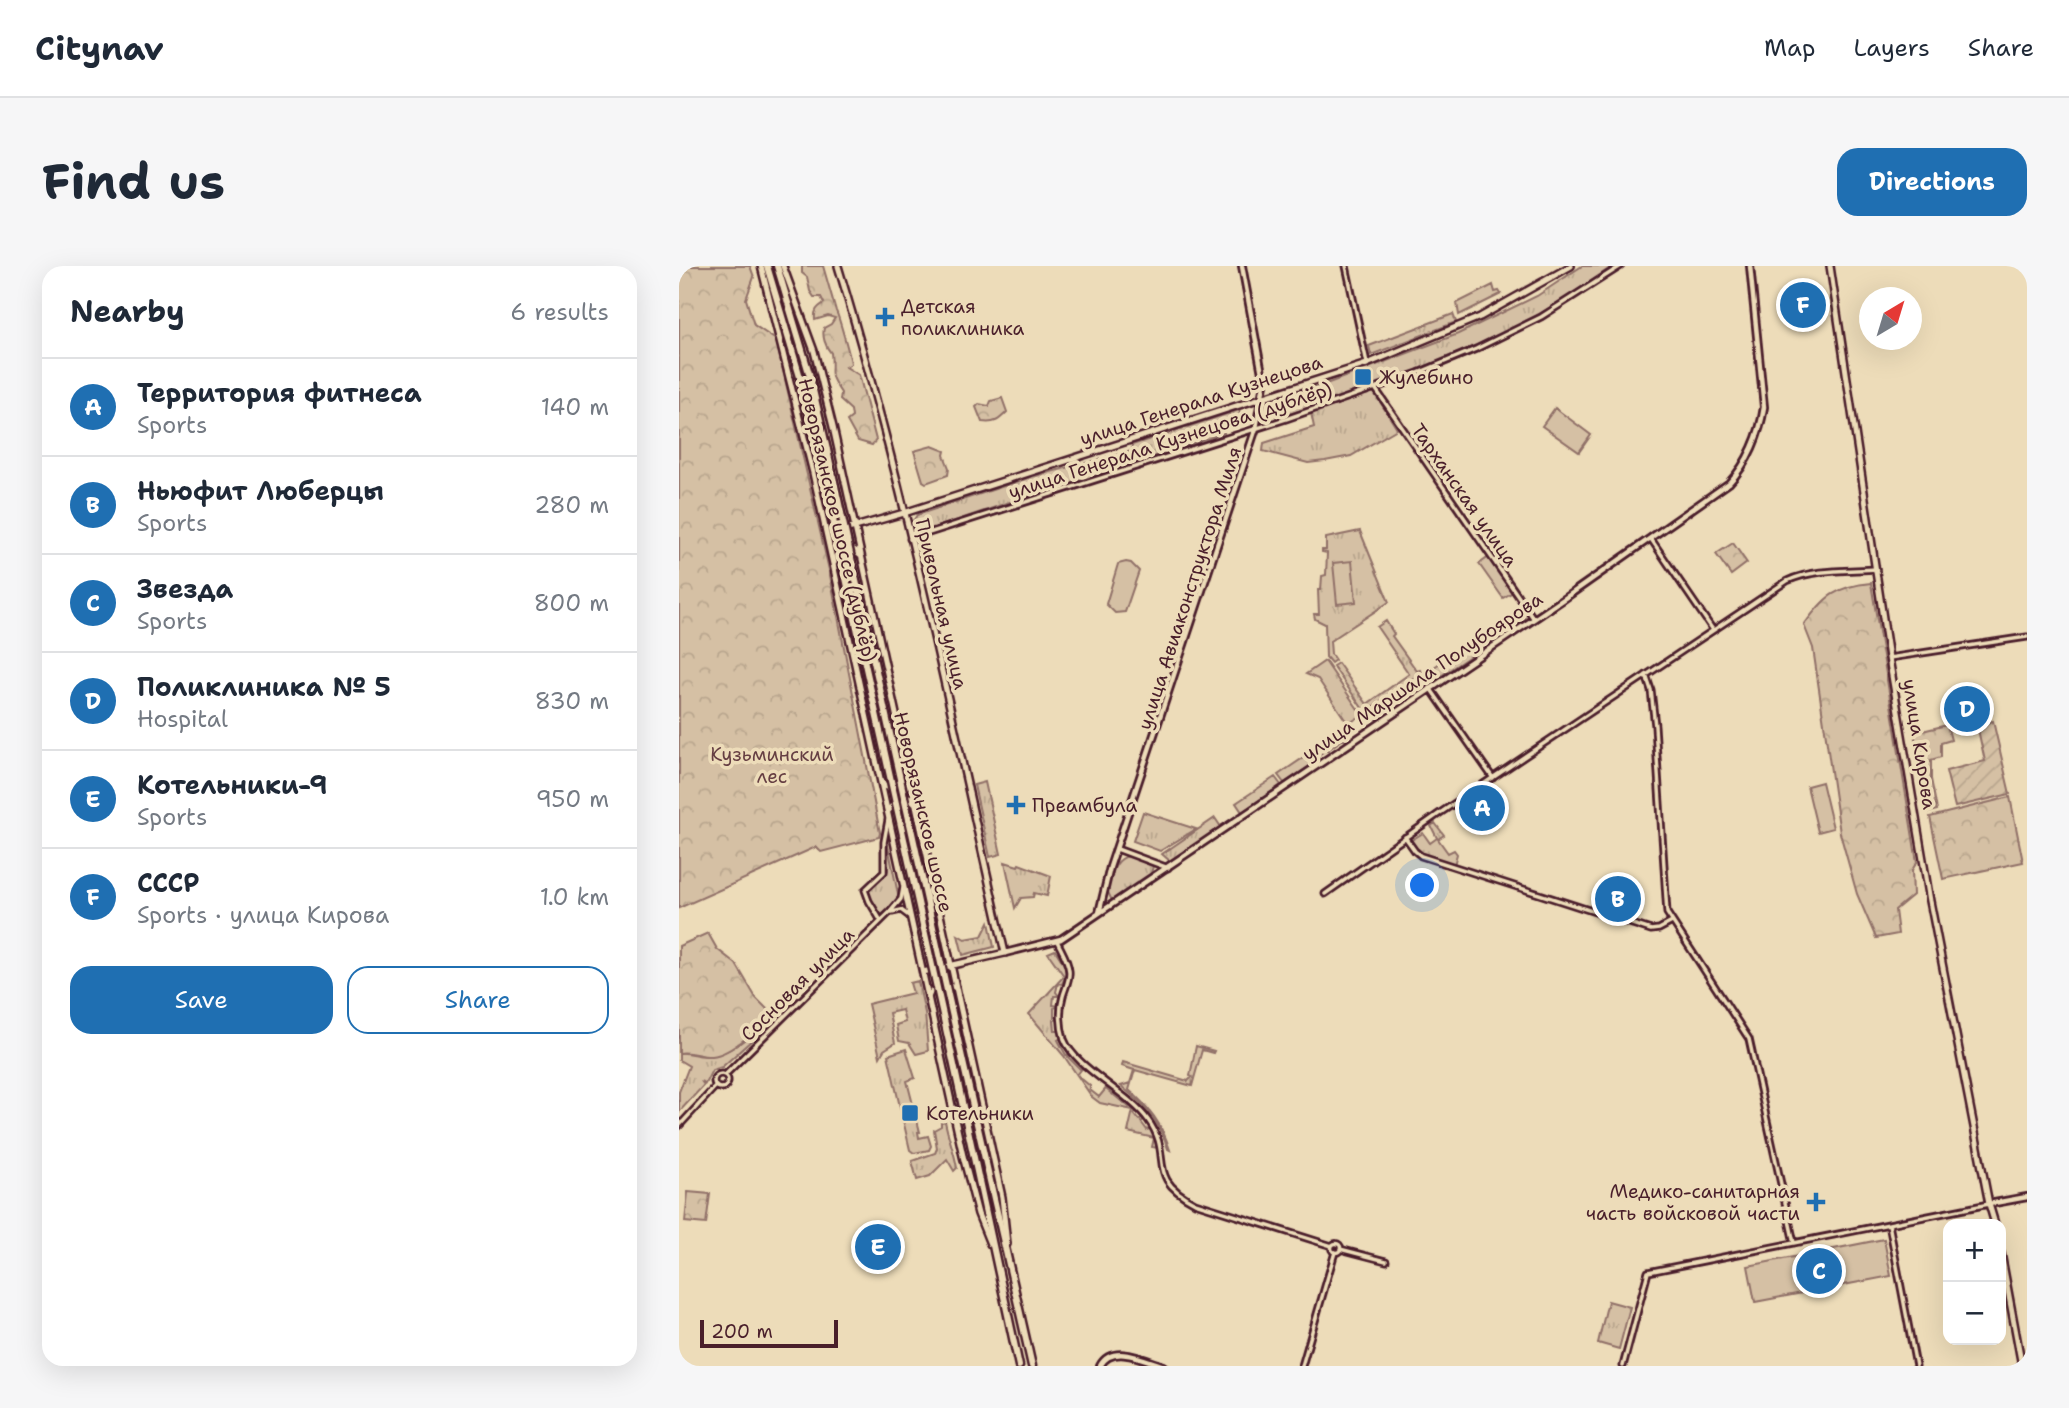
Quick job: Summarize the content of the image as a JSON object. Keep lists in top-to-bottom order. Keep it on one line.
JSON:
{"streets":{"highway":["Новорязанское шоссе"],"main road":["улица Генерала Кузнецова","Новорязанское шоссе (дублёр)","Привольная улица","улица Маршала Полубоярова","улица Кирова"],"street":["улица Генерала Кузнецова (дублёр)","Тарханская улица","улица Авиаконструктора Миля","Сосновая улица"]},"crossings":[["улица Генерала Кузнецова","Новорязанское шоссе (дублёр)"],["улица Генерала Кузнецова","улица Авиаконструктора Миля"],["улица Генерала Кузнецова","Привольная улица"],["улица Генерала Кузнецова (дублёр)","Тарханская улица"],["улица Генерала Кузнецова (дублёр)","улица Авиаконструктора Миля"],["улица Генерала Кузнецова (дублёр)","Привольная улица"],["Тарханская улица","улица Маршала Полубоярова"],["Новорязанское шоссе (дублёр)","улица Маршала Полубоярова"],["Новорязанское шоссе (дублёр)","Новорязанское шоссе"],["Новорязанское шоссе (дублёр)","Сосновая улица"],["улица Авиаконструктора Миля","улица Маршала Полубоярова"],["Привольная улица","улица Маршала Полубоярова"]],"parks":["Кузьминский лес"],"places":{"health":["Детская поликлиника","Преамбула","Медико-санитарная часть войсковой части"],"transit":["Жулебино","Котельники"]},"scale_bar":"200 m","north":"top right","page":{"header":"Citynav","nav":["Map","Layers","Share"],"buttons":["Directions",["Save","Share"]],"title":"Find us","heading":["Nearby","6 results"],"pins":["F","D","A","B","E","C"],"list":[{"mark":"A","name":"Территория фитнеса","note":"Sports","value":"140 m"},{"mark":"B","name":"Ньюфит Люберцы","note":"Sports","value":"280 m"},{"mark":"C","name":"Звезда","note":"Sports","value":"800 m"},{"mark":"D","name":"Поликлиника № 5","note":"Hospital","value":"830 m"},{"mark":"E","name":"Котельники-9","note":"Sports","value":"950 m"},{"mark":"F","name":"СССР","note":"Sports · улица Кирова","value":"1.0 km"}],"map_buttons":["+","−"],"scale":"200 m"}}
